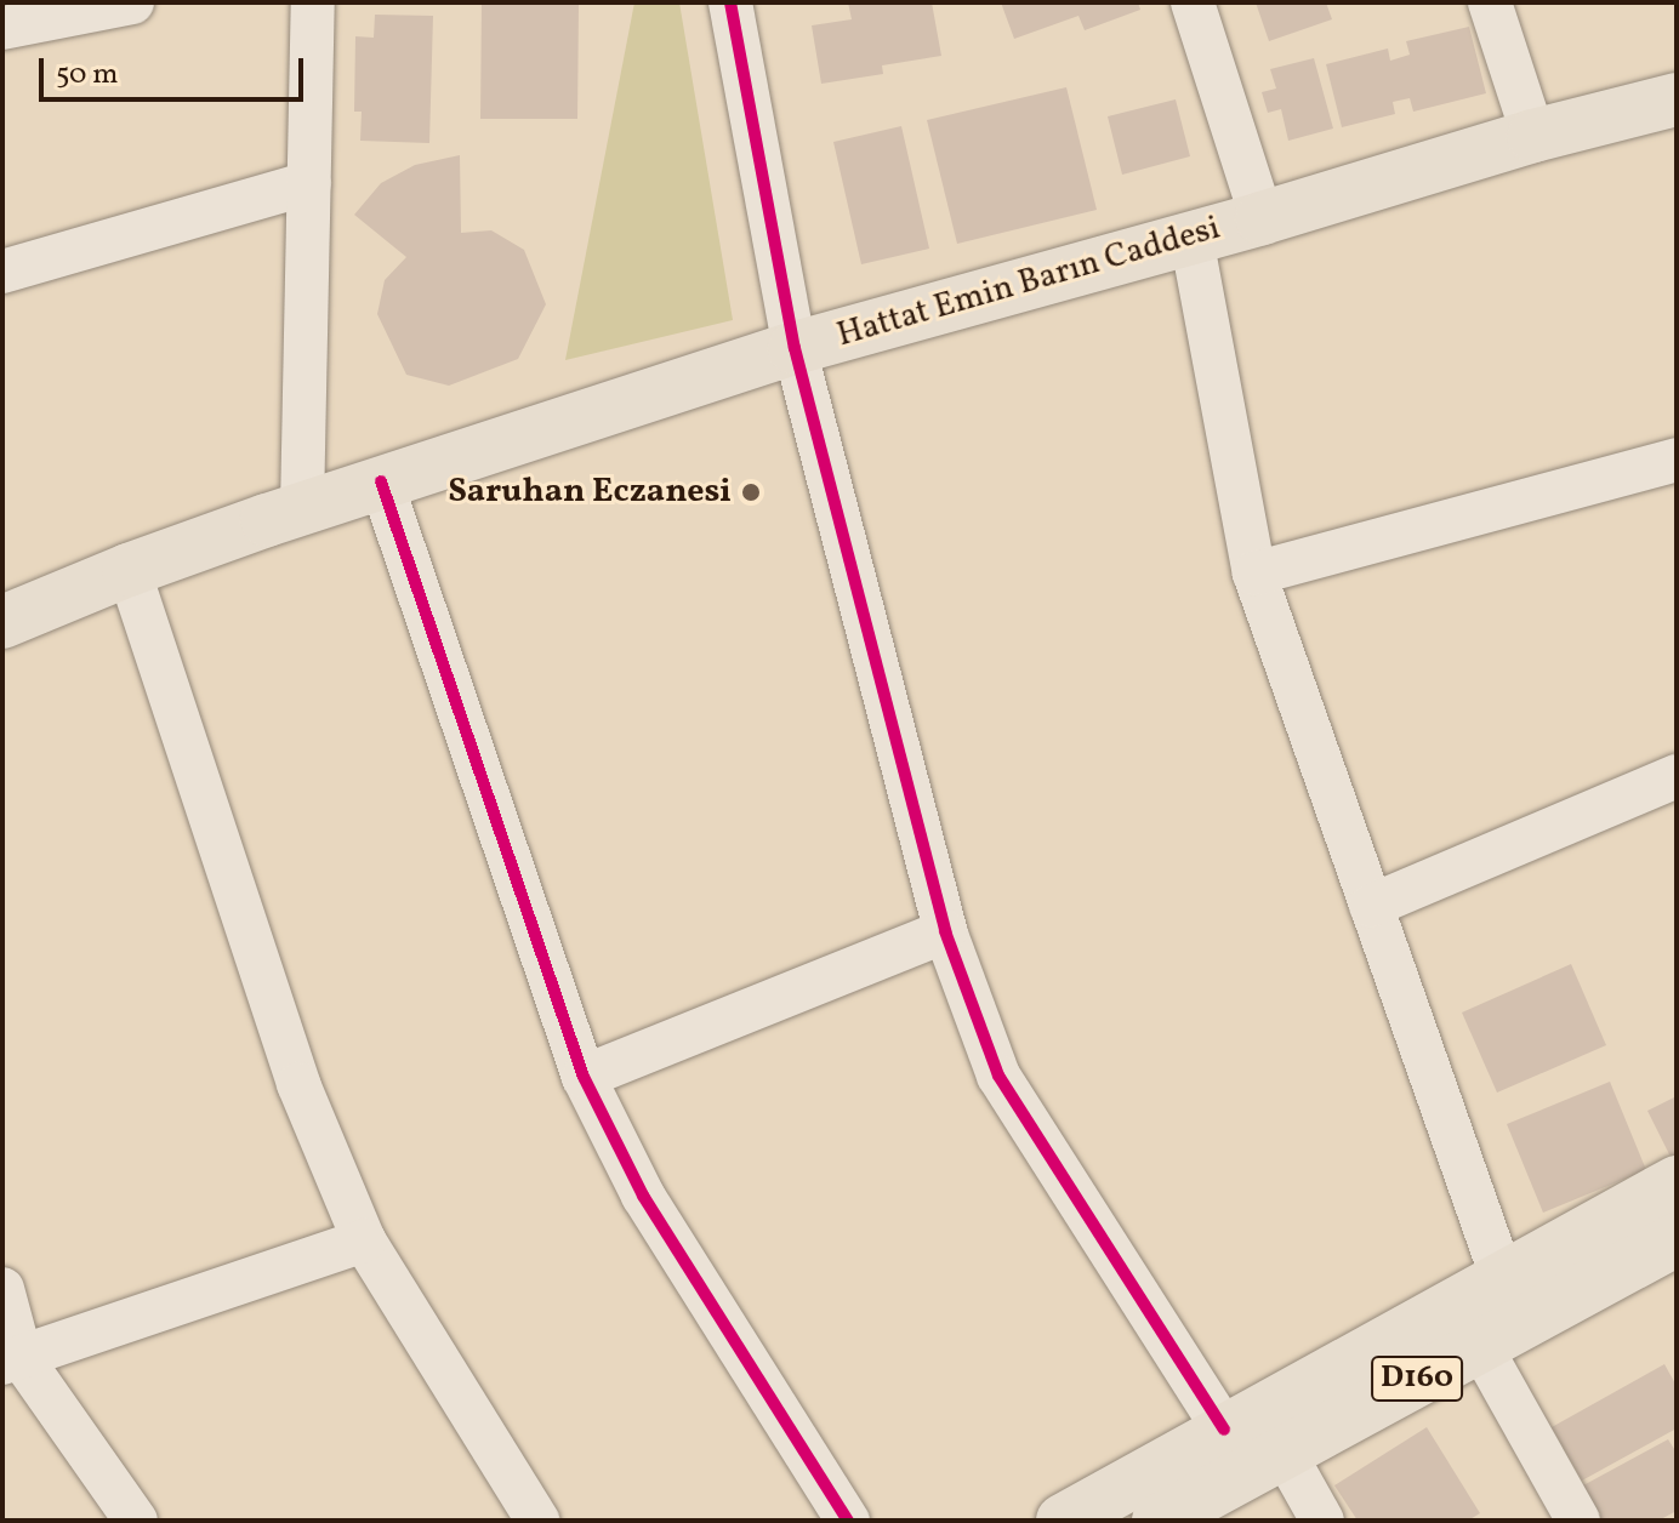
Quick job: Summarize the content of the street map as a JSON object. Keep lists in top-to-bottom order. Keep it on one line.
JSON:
{"streets":{"main road":["Hattat Emin Barın Caddesi","D160"]},"places":["Saruhan Eczanesi"],"scale_bar":"50 m"}
